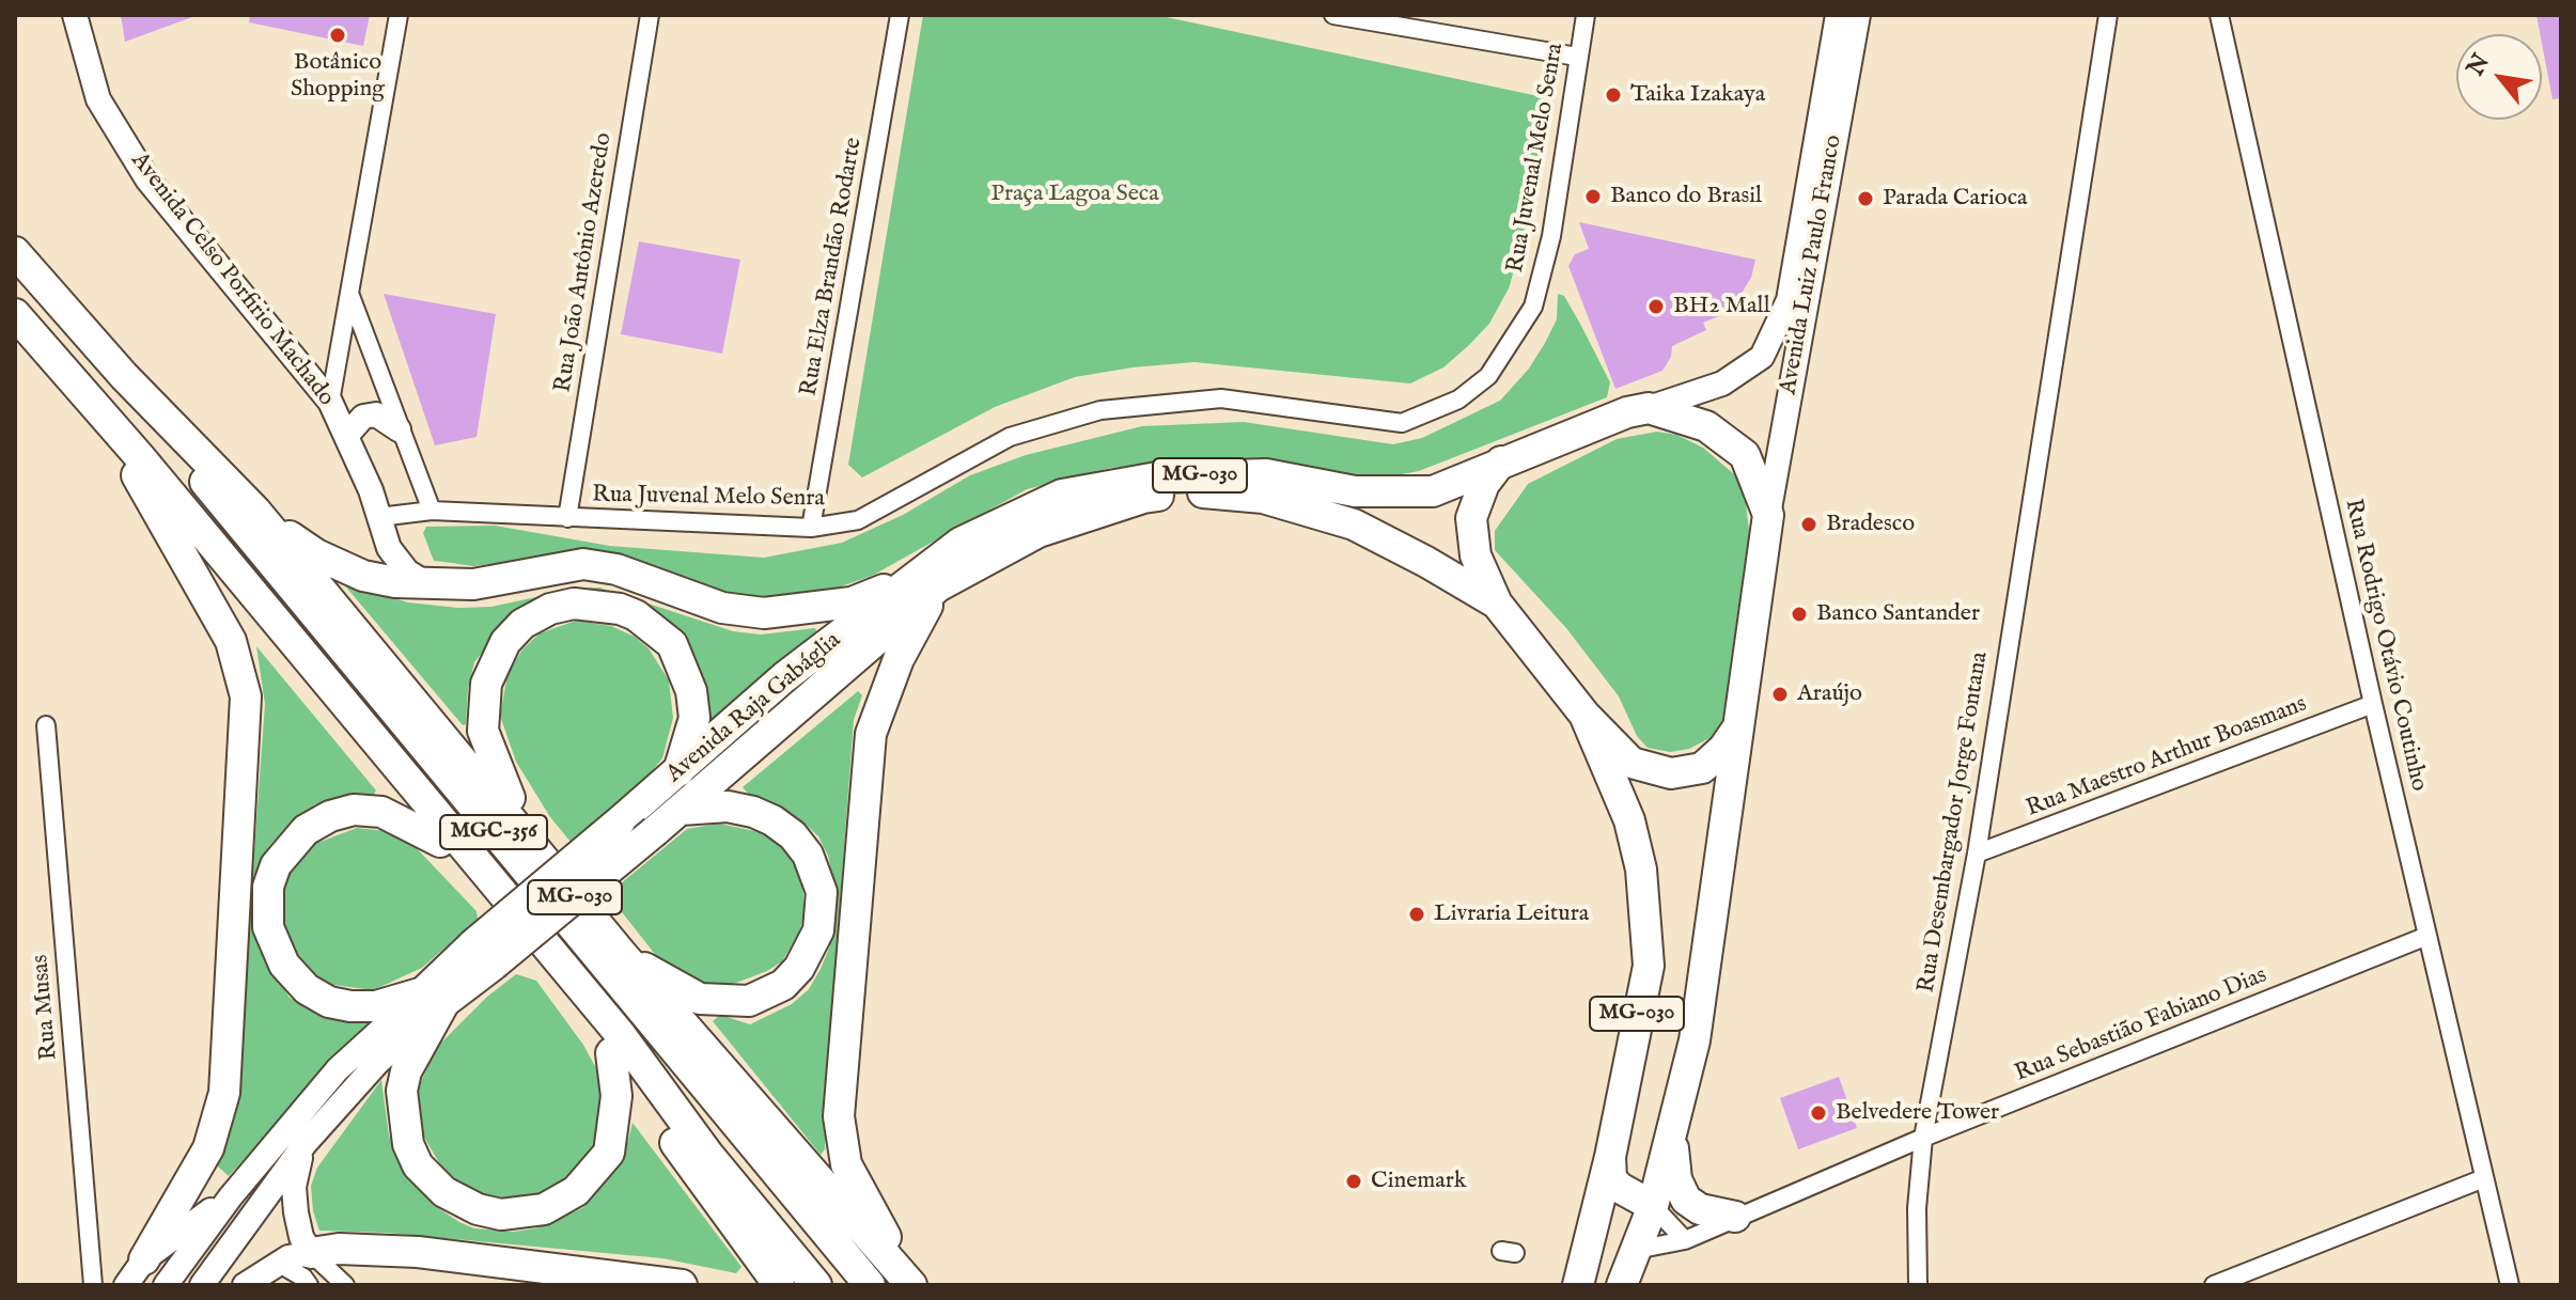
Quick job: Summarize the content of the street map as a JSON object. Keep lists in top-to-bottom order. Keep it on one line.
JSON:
{"streets":{"highway":["MG-030","Avenida Raja Gabáglia","MGC-356"],"street":["Rua Juvenal Melo Senra","Rua João Antônio Azeredo","Avenida Luiz Paulo Franco","Rua Elza Brandão Rodarte","Avenida Celso Porfirio Machado","Rua Rodrigo Otávio Coutinho","Rua Maestro Arthur Boasmans","Rua Desembargador Jorge Fontana","Rua Musas","Rua Sebastião Fabiano Dias"]},"crossings":[["Rua Juvenal Melo Senra","Rua João Antônio Azeredo"],["Rua Juvenal Melo Senra","Rua Elza Brandão Rodarte"],["Rua Juvenal Melo Senra","Avenida Celso Porfirio Machado"],["Avenida Luiz Paulo Franco","MG-030"],["MG-030","Avenida Raja Gabáglia"],["MG-030","Rua Sebastião Fabiano Dias"],["Rua Rodrigo Otávio Coutinho","Rua Maestro Arthur Boasmans"],["Rua Rodrigo Otávio Coutinho","Rua Sebastião Fabiano Dias"],["Rua Maestro Arthur Boasmans","Rua Desembargador Jorge Fontana"],["Rua Desembargador Jorge Fontana","Rua Sebastião Fabiano Dias"]],"parks":["Praça Lagoa Seca"],"places":["Botânico Shopping","Taika Izakaya","Banco do Brasil","Parada Carioca","BH2 Mall","Bradesco","Banco Santander","Araújo","Livraria Leitura","Belvedere Tower","Cinemark"],"north":"top left"}
